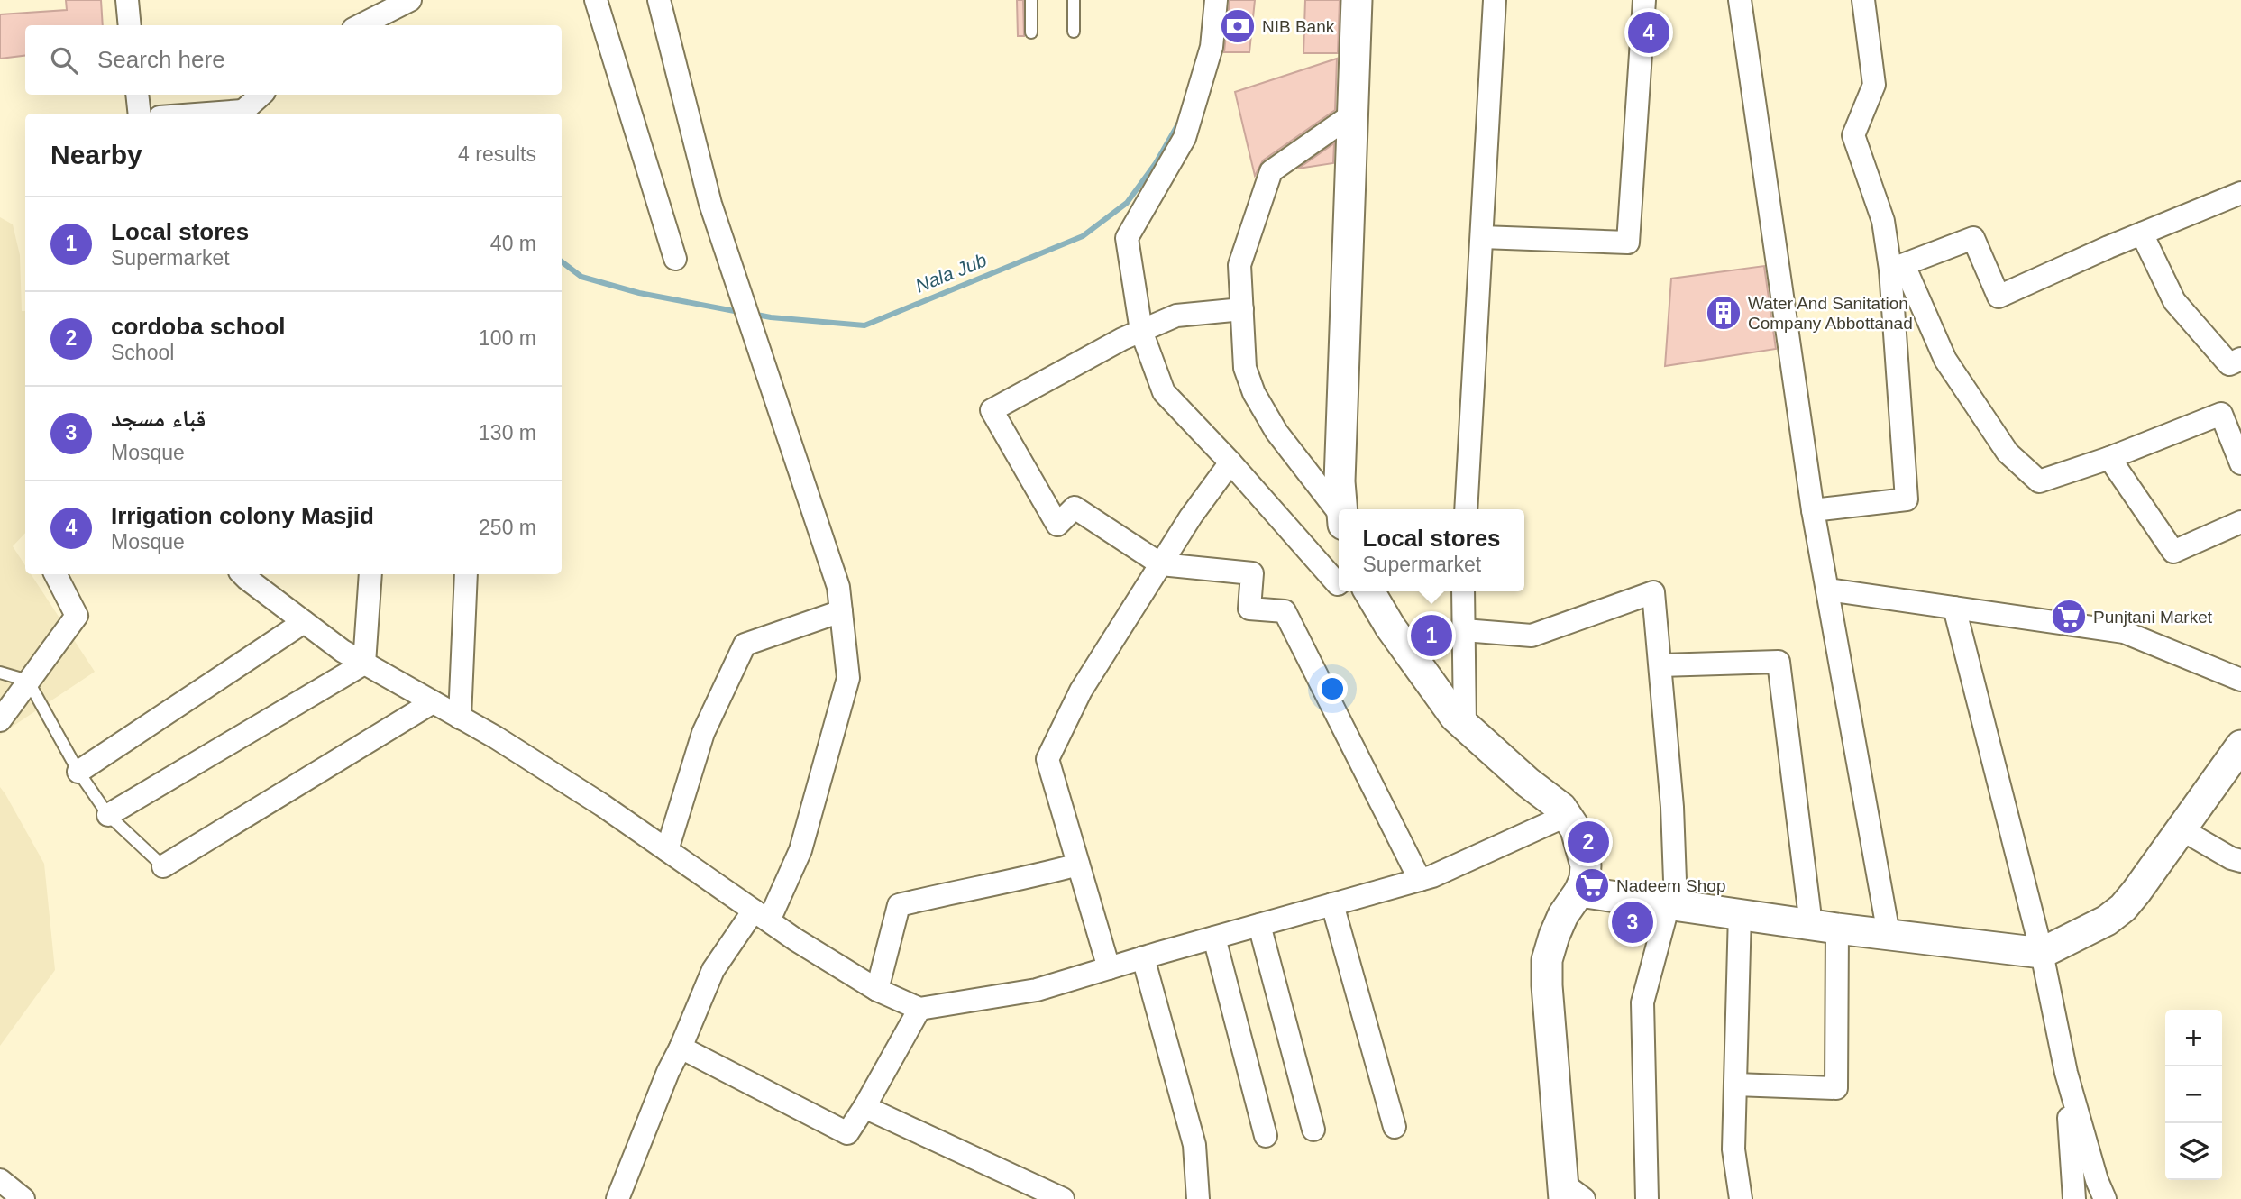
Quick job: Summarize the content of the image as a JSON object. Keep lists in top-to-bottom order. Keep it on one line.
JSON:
{"water":["Nala Jub"],"places":{"bank":["NIB Bank"],"building":["Water And Sanitation Company Abbottanad"],"supermarket":["Punjtani Market","Nadeem Shop"]},"page":{"pins":["4","1","2","3"],"search":"Search here","heading":["Nearby","4 results"],"list":[{"mark":"1","name":"Local stores","note":"Supermarket","value":"40 m"},{"mark":"2","name":"cordoba school","note":"School","value":"100 m"},{"mark":"3","name":"قباء مسجد","note":"Mosque","value":"130 m"},{"mark":"4","name":"Irrigation colony Masjid","note":"Mosque","value":"250 m"}],"popup":["Local stores","Supermarket"],"map_buttons":["+","−"]}}
